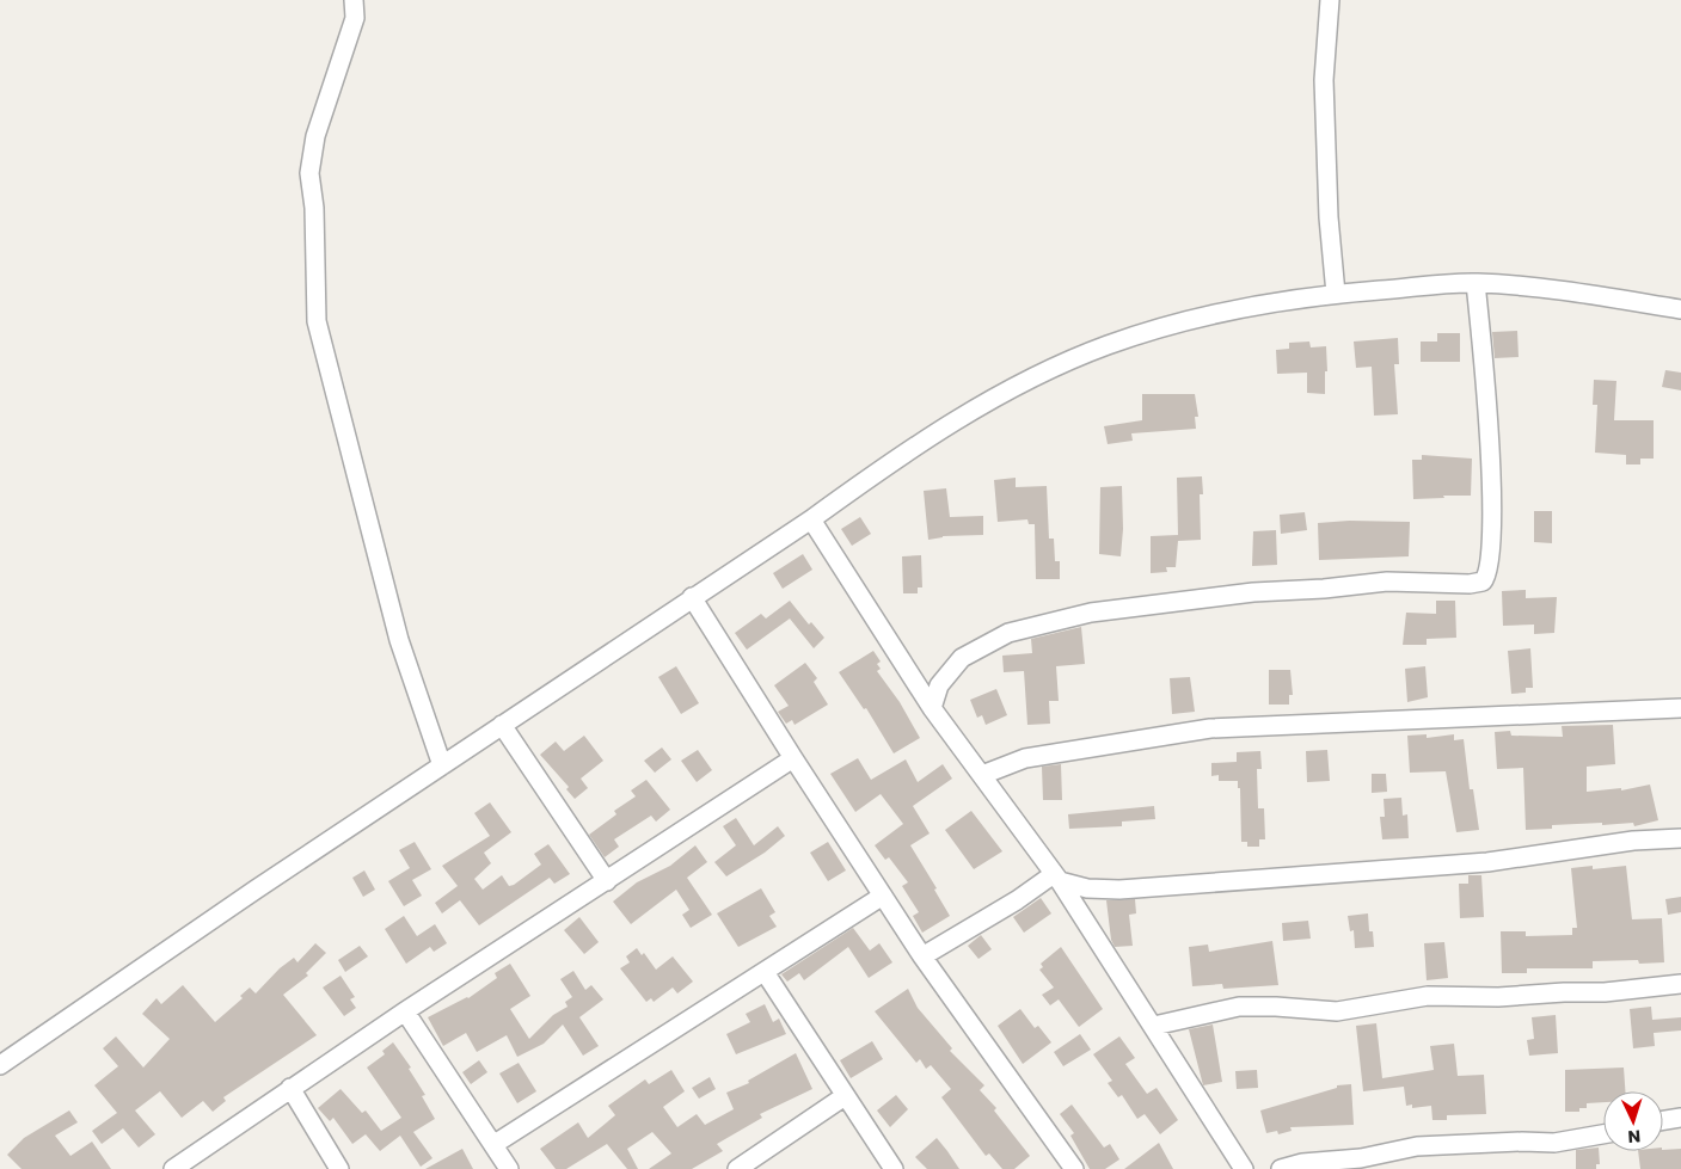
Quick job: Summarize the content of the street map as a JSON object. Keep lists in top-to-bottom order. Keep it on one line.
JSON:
{"north":"bottom"}
